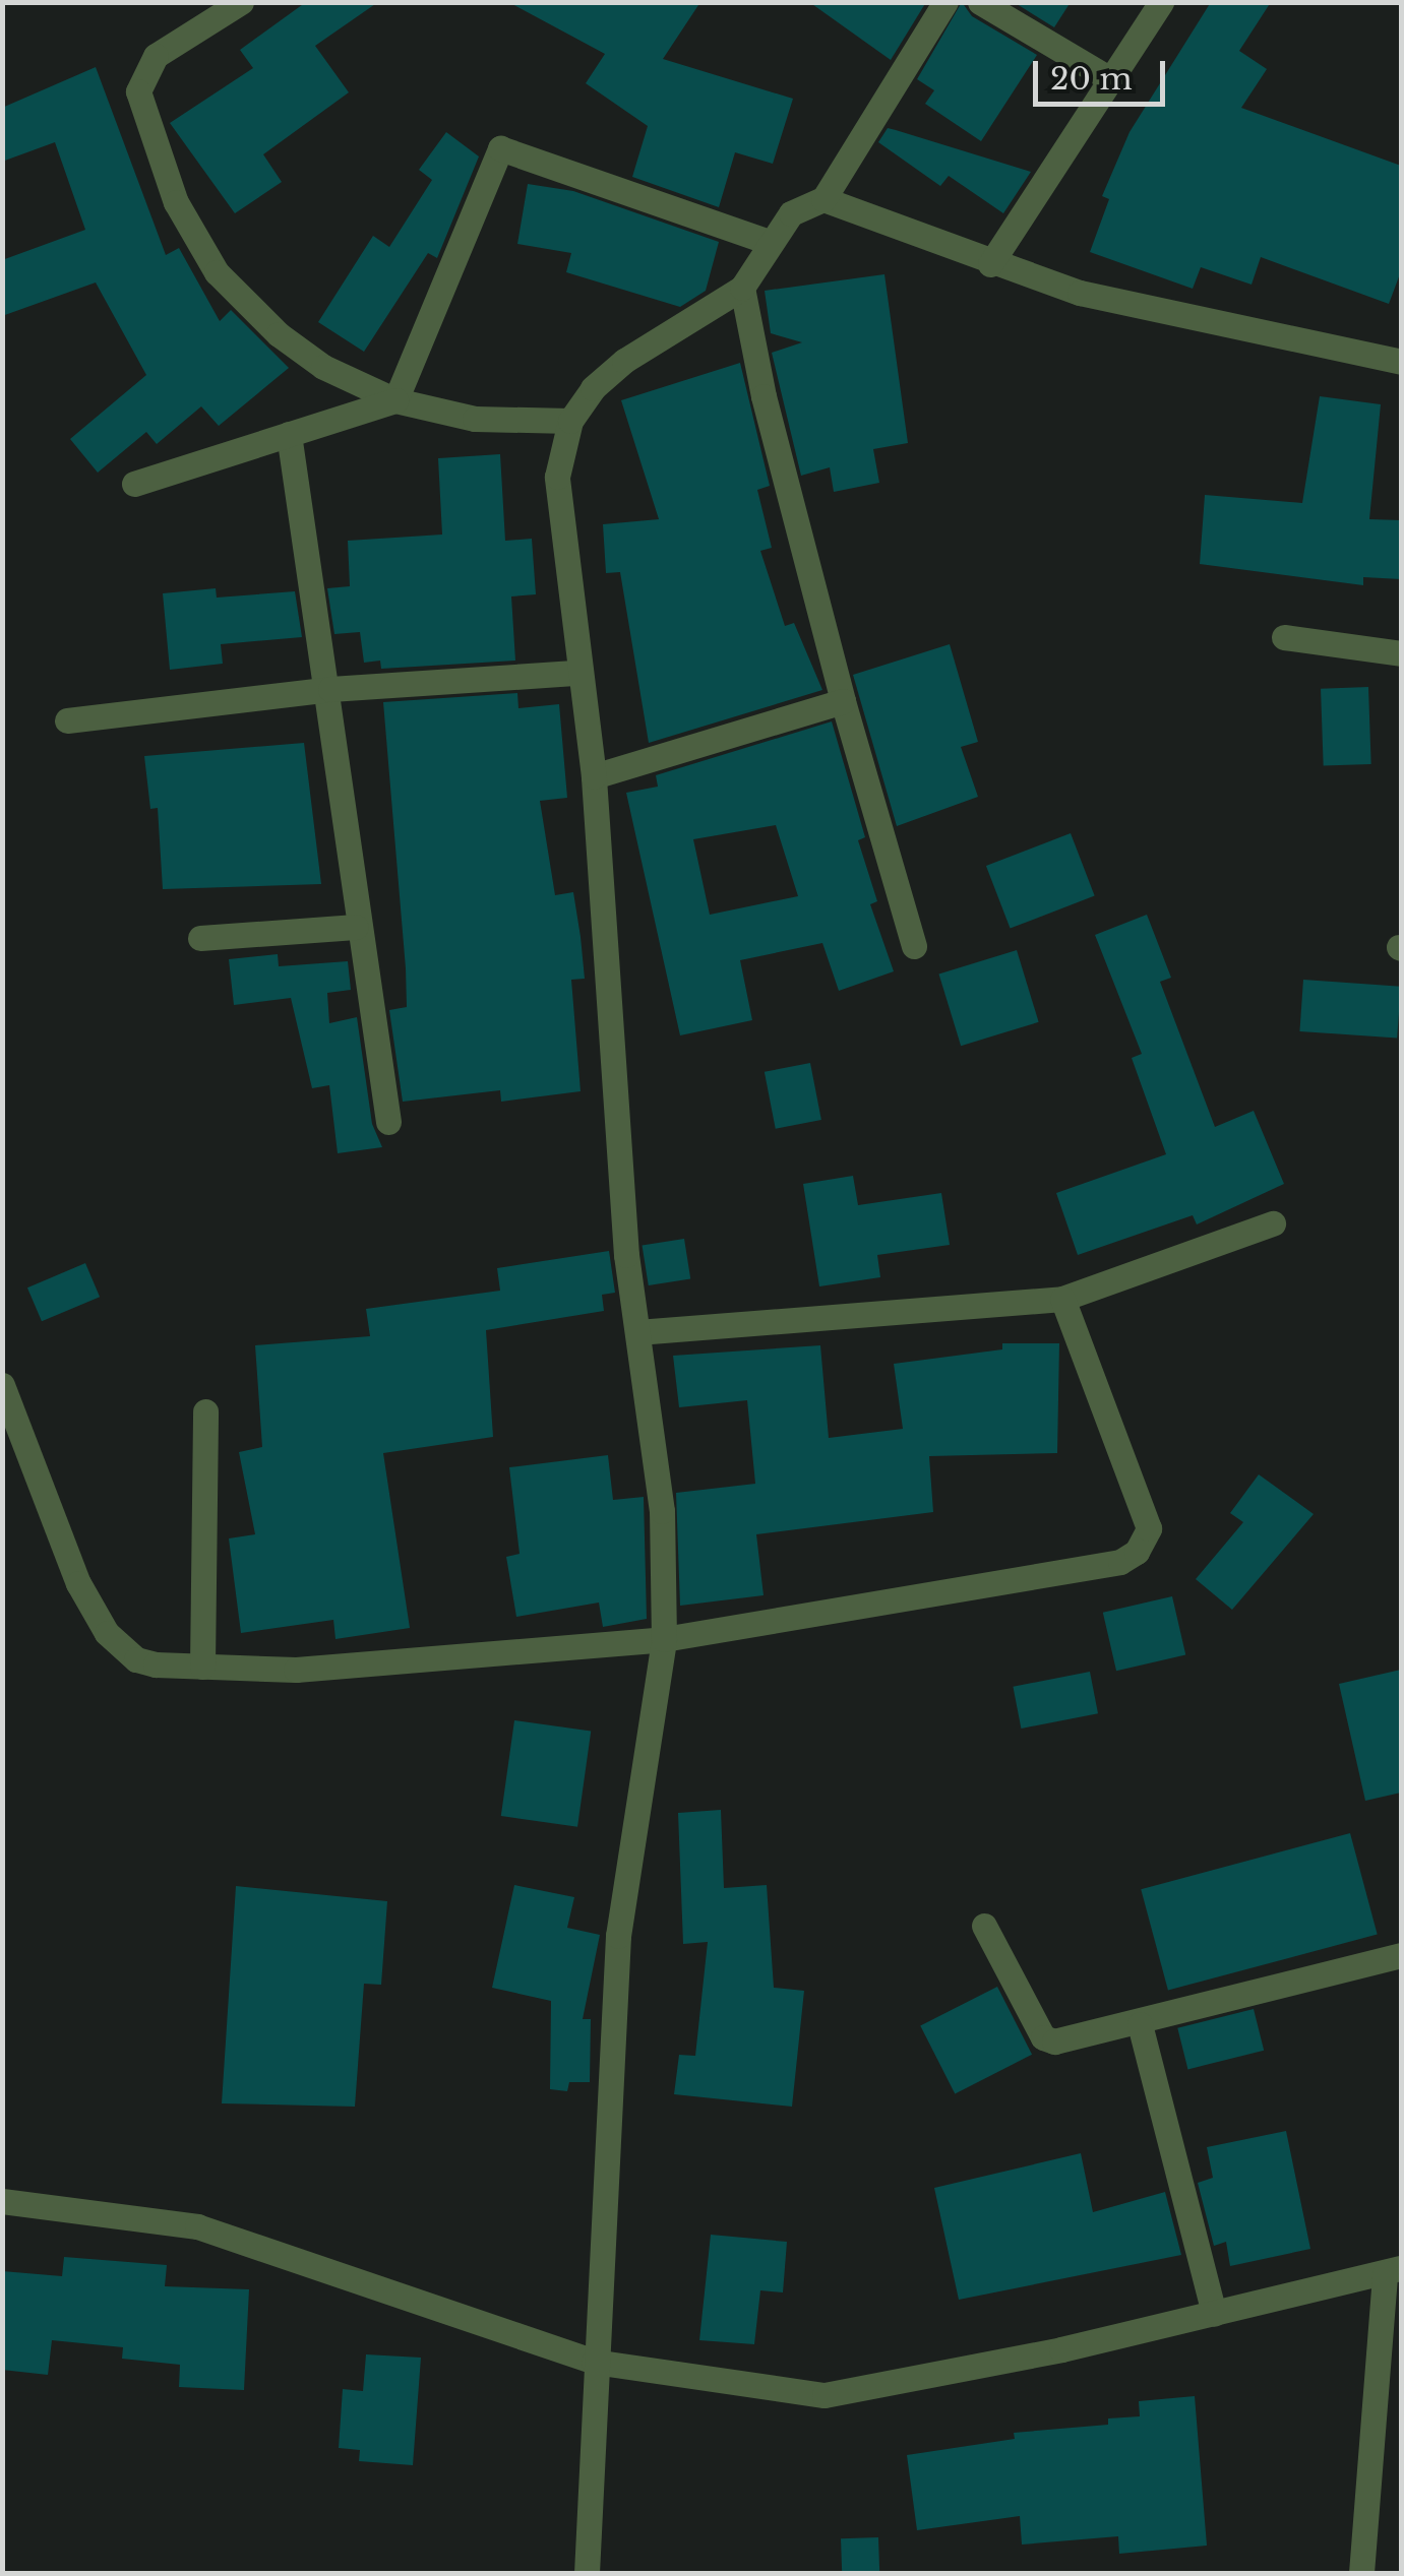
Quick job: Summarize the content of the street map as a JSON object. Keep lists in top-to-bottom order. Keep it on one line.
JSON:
{"scale_bar":"20 m"}
